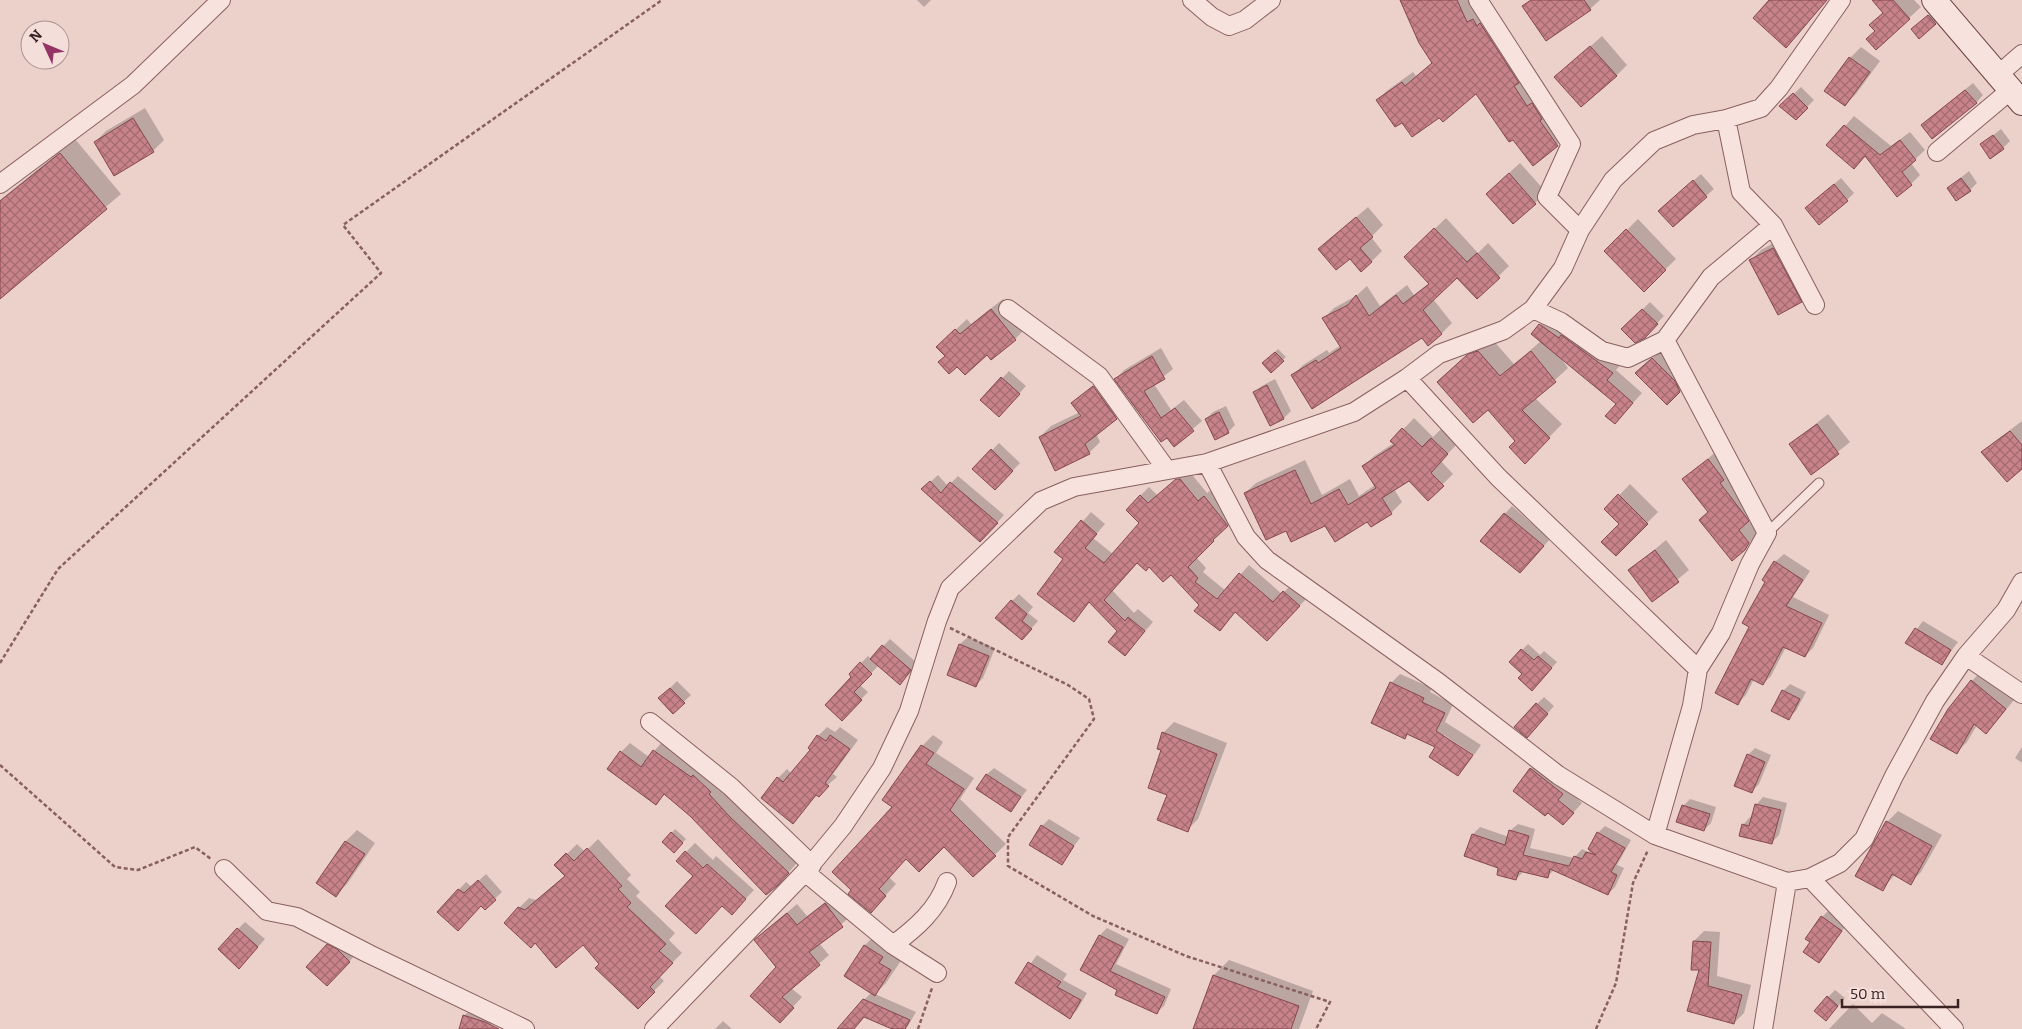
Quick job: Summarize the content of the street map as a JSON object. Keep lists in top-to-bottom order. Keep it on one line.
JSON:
{"scale_bar":"50 m","north":"top left"}
